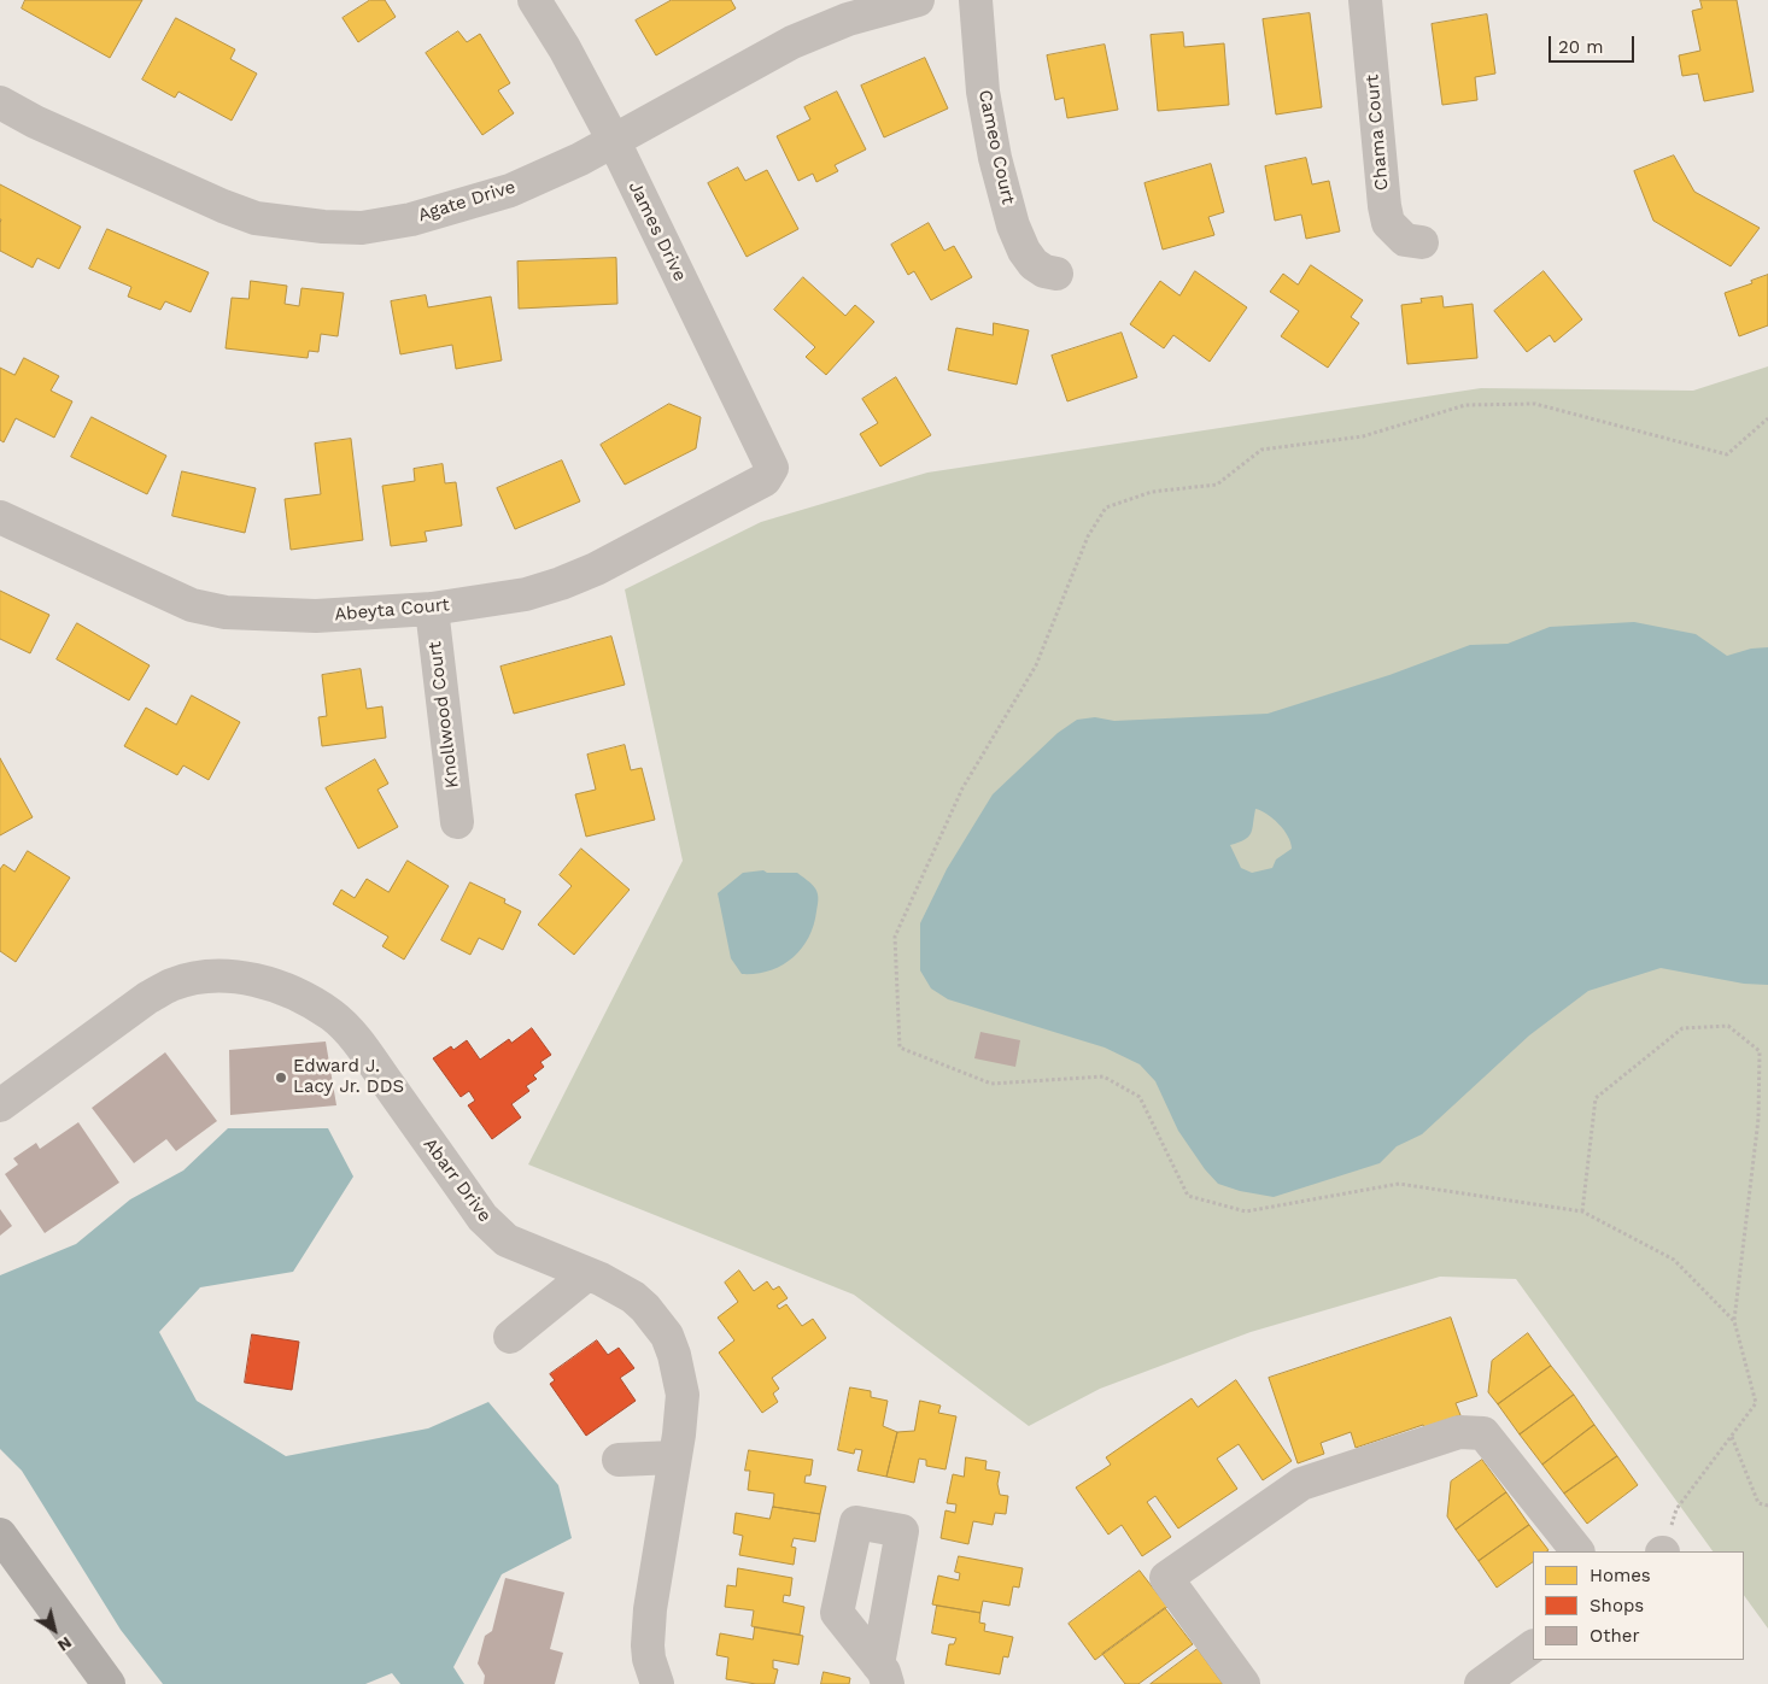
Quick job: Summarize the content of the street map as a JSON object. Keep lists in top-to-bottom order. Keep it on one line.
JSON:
{"streets":{"street":["Chama Court","Cameo Court","Agate Drive","James Drive","Abeyta Court","Knollwood Court","Abarr Drive"]},"crossings":[["Agate Drive","James Drive"],["James Drive","Abeyta Court"],["Abeyta Court","Knollwood Court"]],"places":["Edward J. Lacy Jr. DDS"],"legend":["Homes","Shops","Other"],"scale_bar":"20 m","north":"bottom right"}
